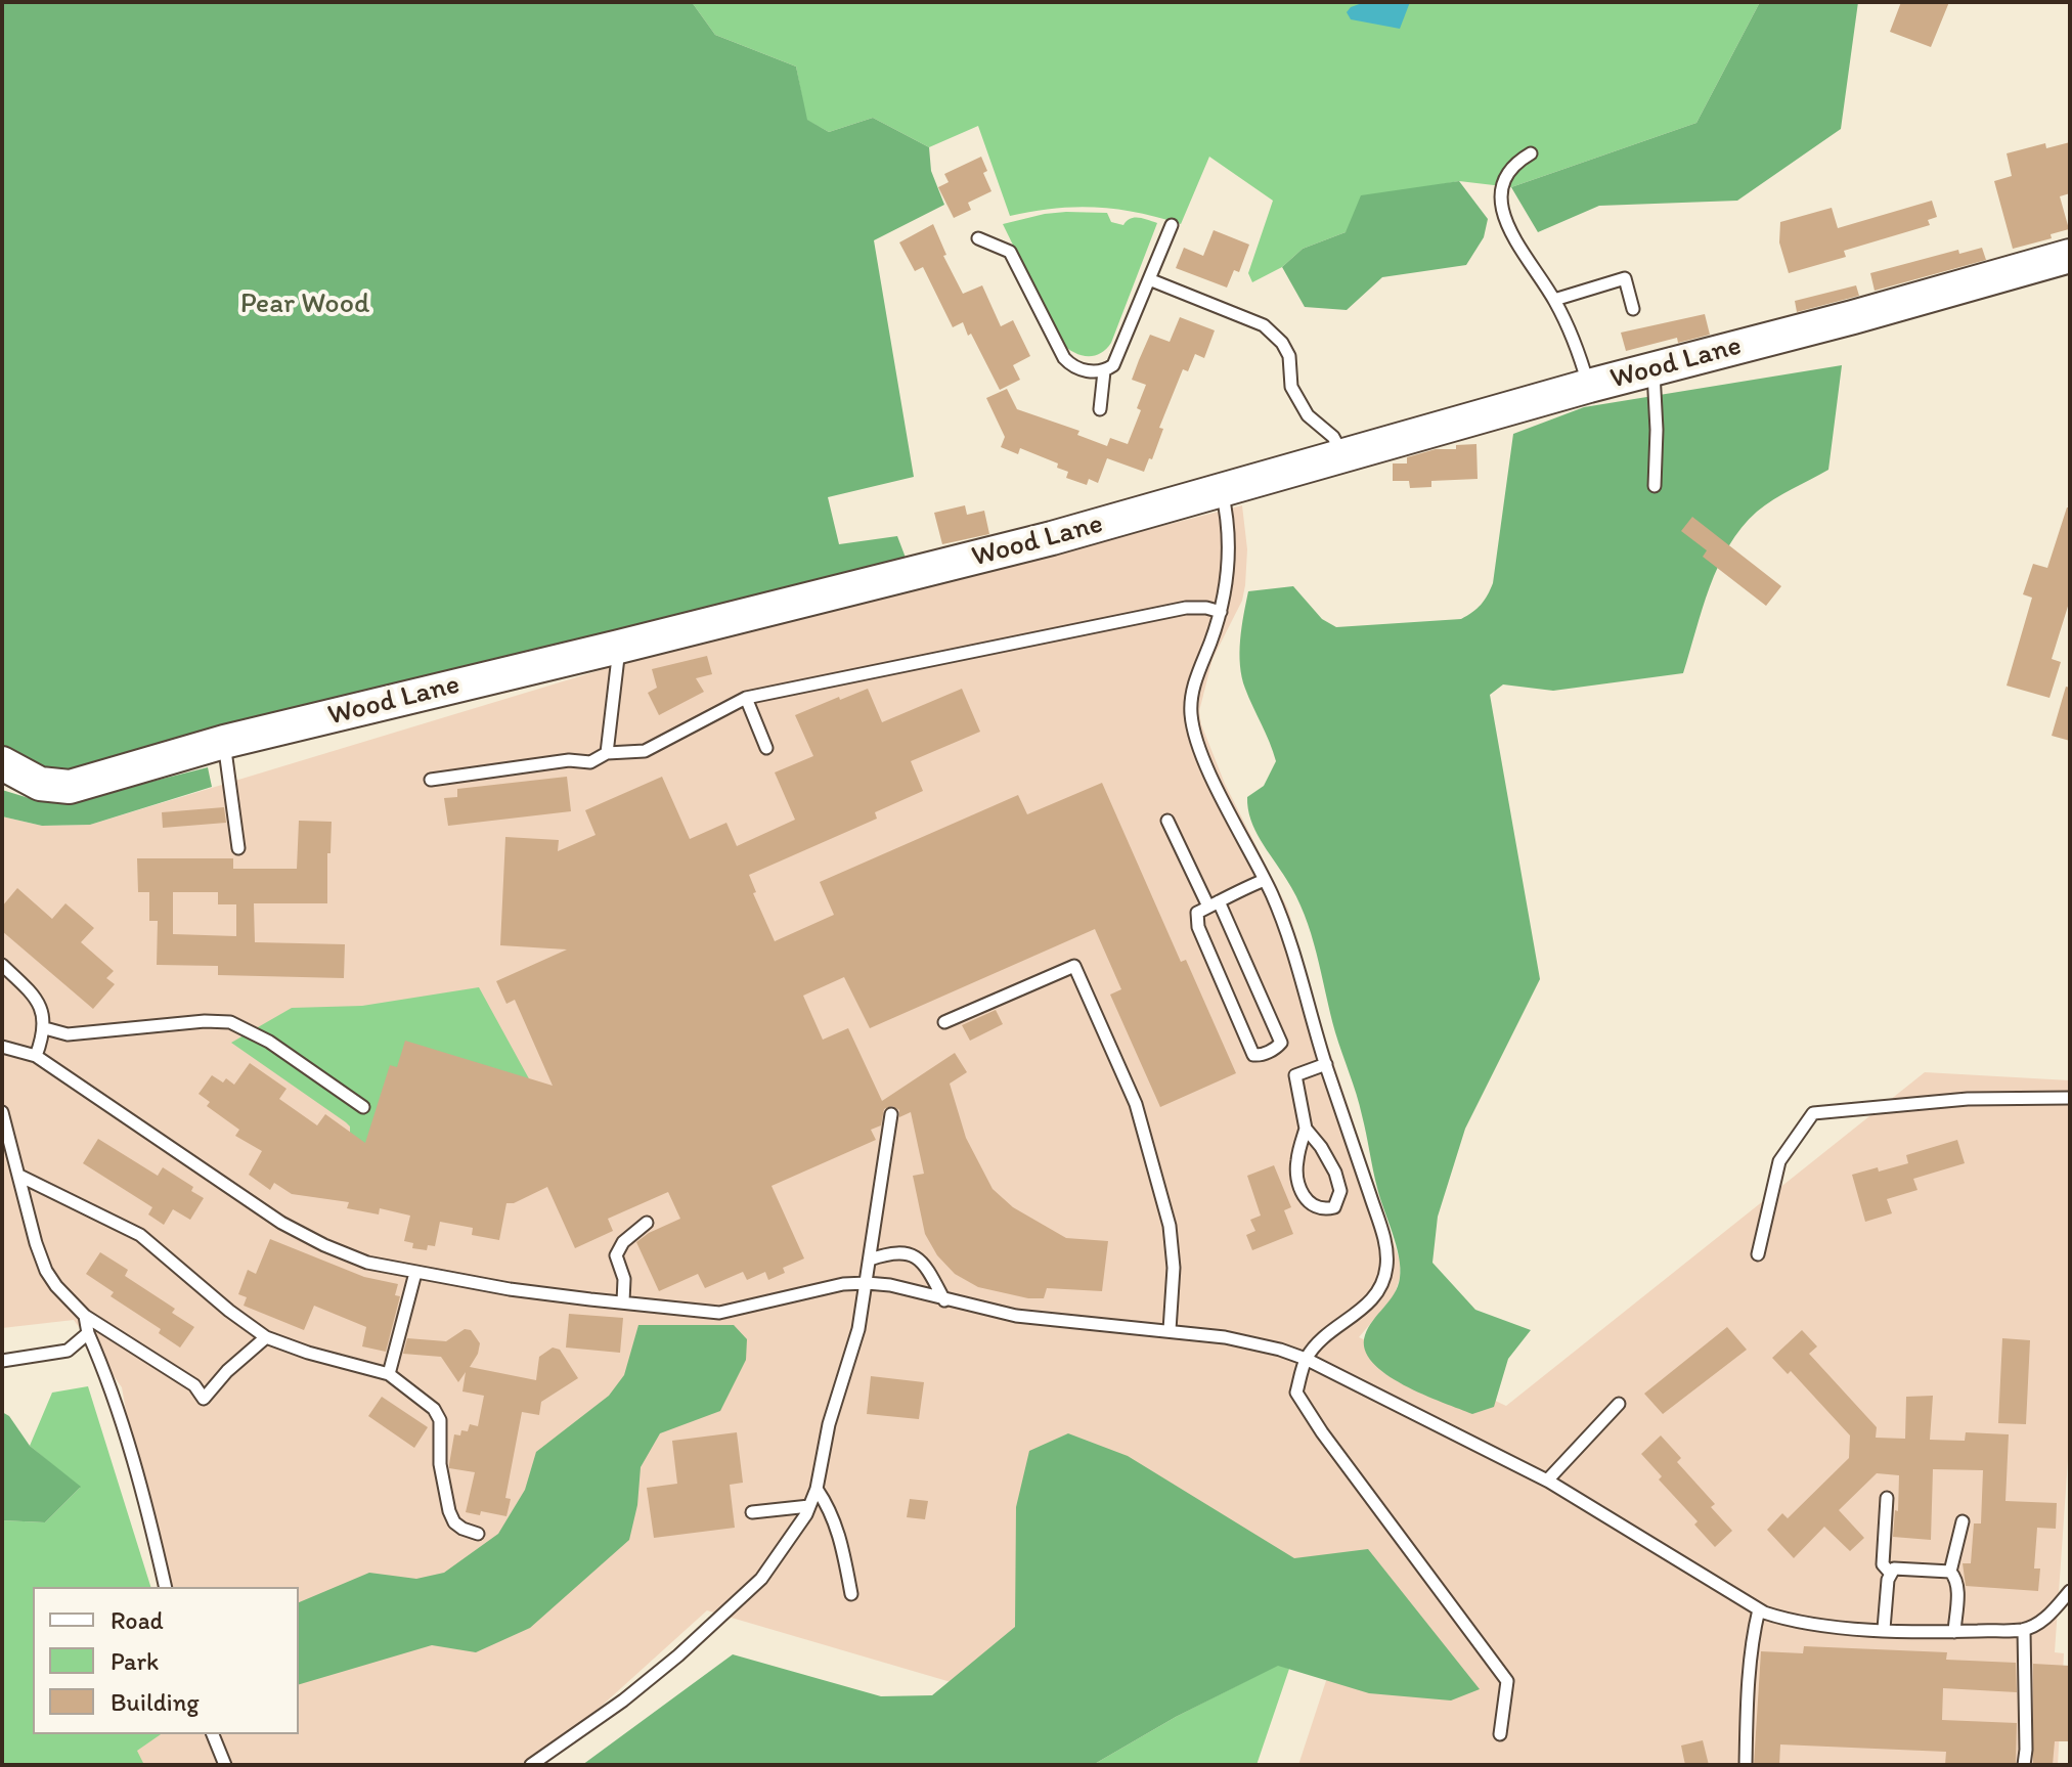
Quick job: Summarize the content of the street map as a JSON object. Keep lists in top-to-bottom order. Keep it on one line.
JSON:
{"streets":{"street":["Wood Lane"]},"parks":["Pear Wood"],"legend":["Road","Park","Building"]}
